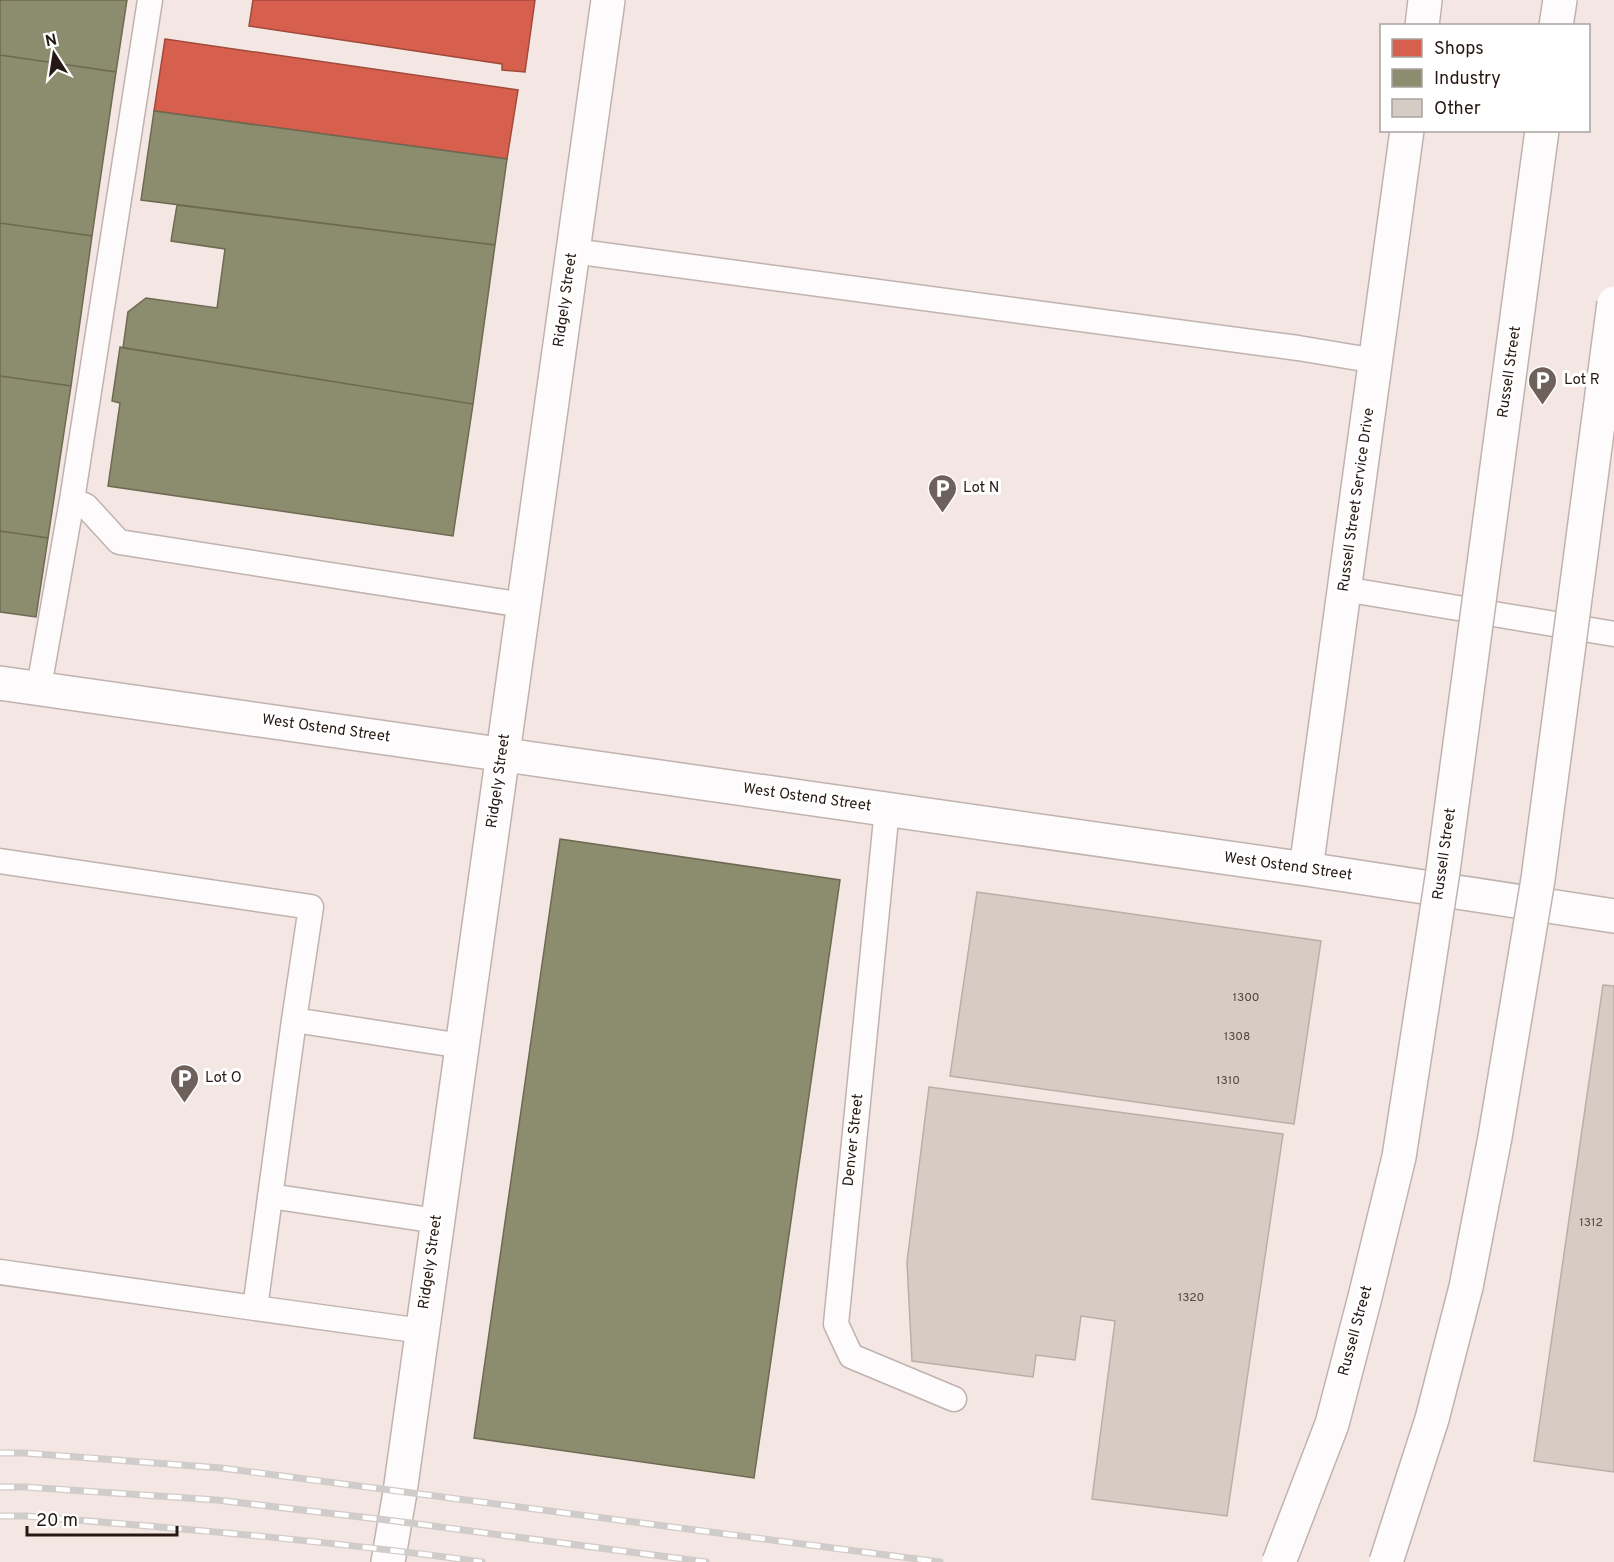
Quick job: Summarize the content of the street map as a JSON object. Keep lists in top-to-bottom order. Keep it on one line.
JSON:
{"streets":{"street":["Ridgely Street","Russell Street","Russell Street Service Drive","West Ostend Street"],"lane":["Denver Street"]},"crossings":[["Ridgely Street","West Ostend Street"],["Russell Street Service Drive","West Ostend Street"],["West Ostend Street","Denver Street"]],"places":{"parking":["Lot R","Lot N","Lot O"]},"house_numbers":["1300","1308","1310","1312","1320"],"legend":["Shops","Industry","Other"],"scale_bar":"20 m","north":"top"}
